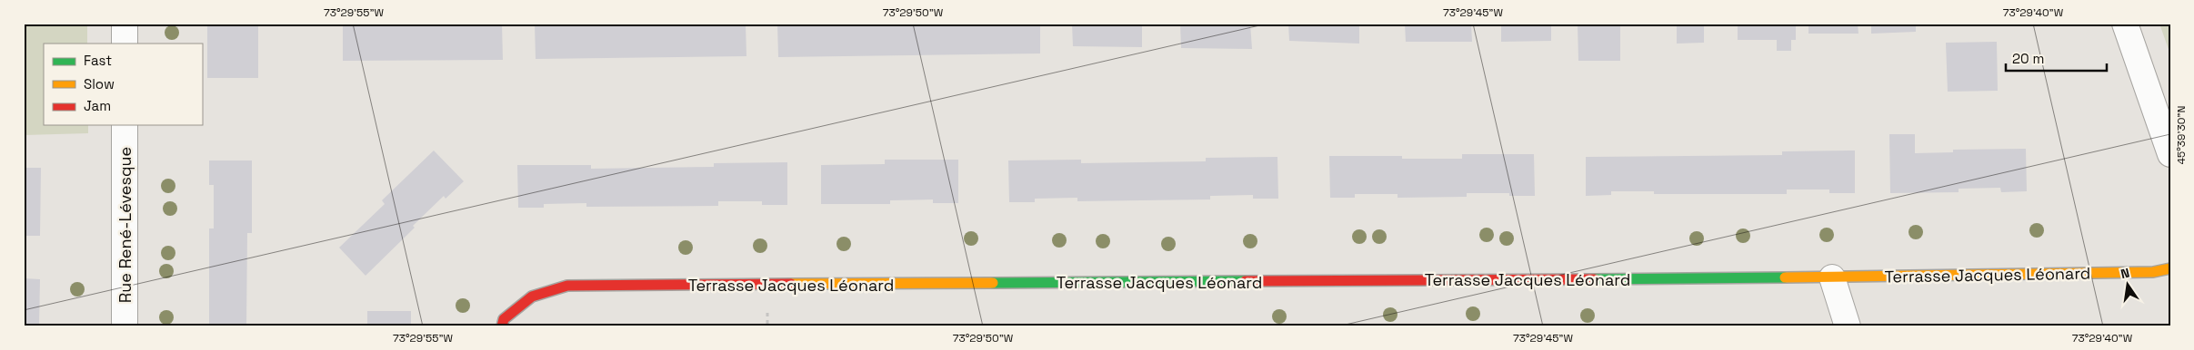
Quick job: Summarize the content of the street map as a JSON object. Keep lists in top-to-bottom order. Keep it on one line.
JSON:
{"streets":{"street":["Rue René-Lévesque","Terrasse Jacques Léonard"]},"legend":["Fast","Slow","Jam"],"scale_bar":"20 m","north":"top","coordinates":["73°29'55\"W","73°29'50\"W","73°29'45\"W","73°29'40\"W","45°39'30\"N"]}
